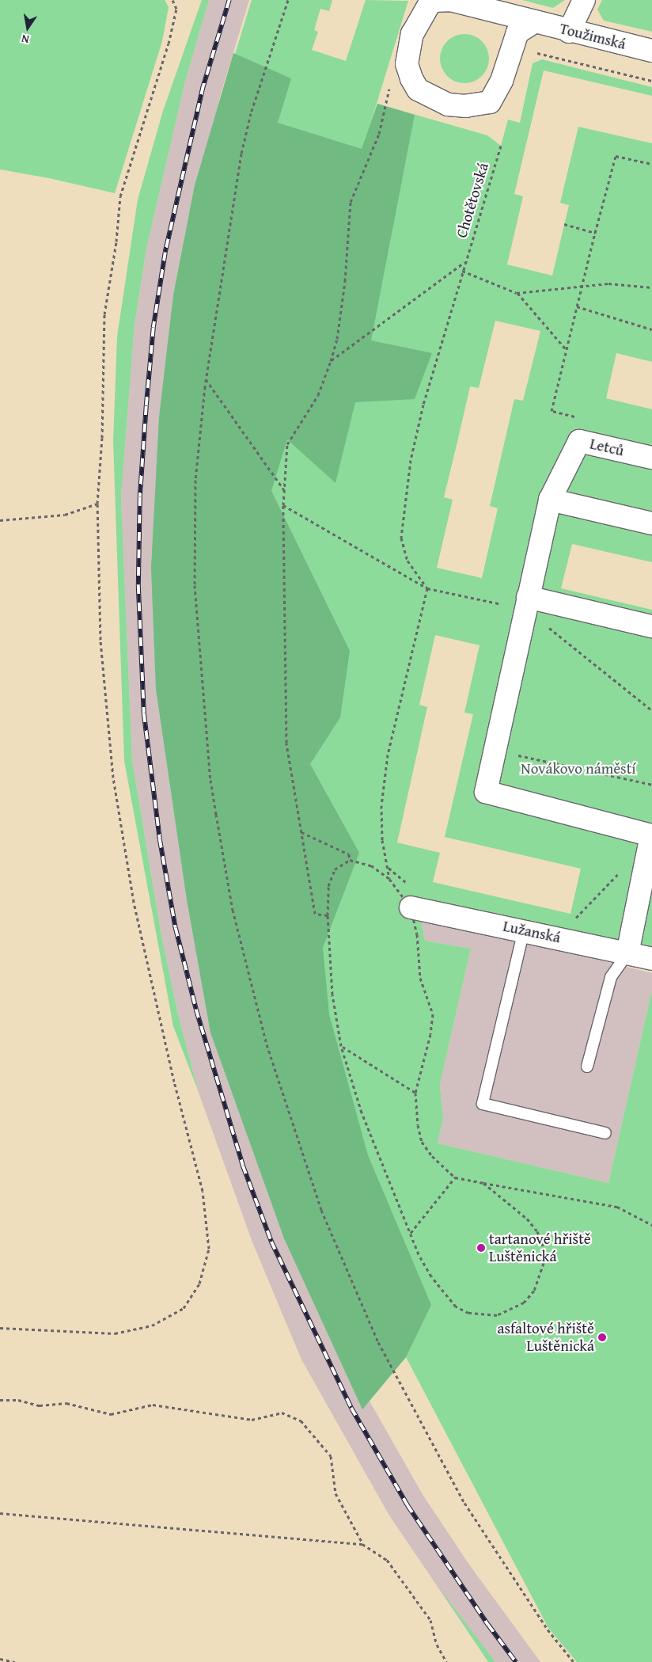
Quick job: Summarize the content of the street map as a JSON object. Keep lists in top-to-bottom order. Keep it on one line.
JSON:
{"streets":{"street":["Toužimská","Letců","Lužanská"],"path":["Chotětovská"]},"parks":["Novákovo náměstí"],"places":["tartanové hřiště Luštěnická","asfaltové hřiště Luštěnická"],"north":"bottom"}
